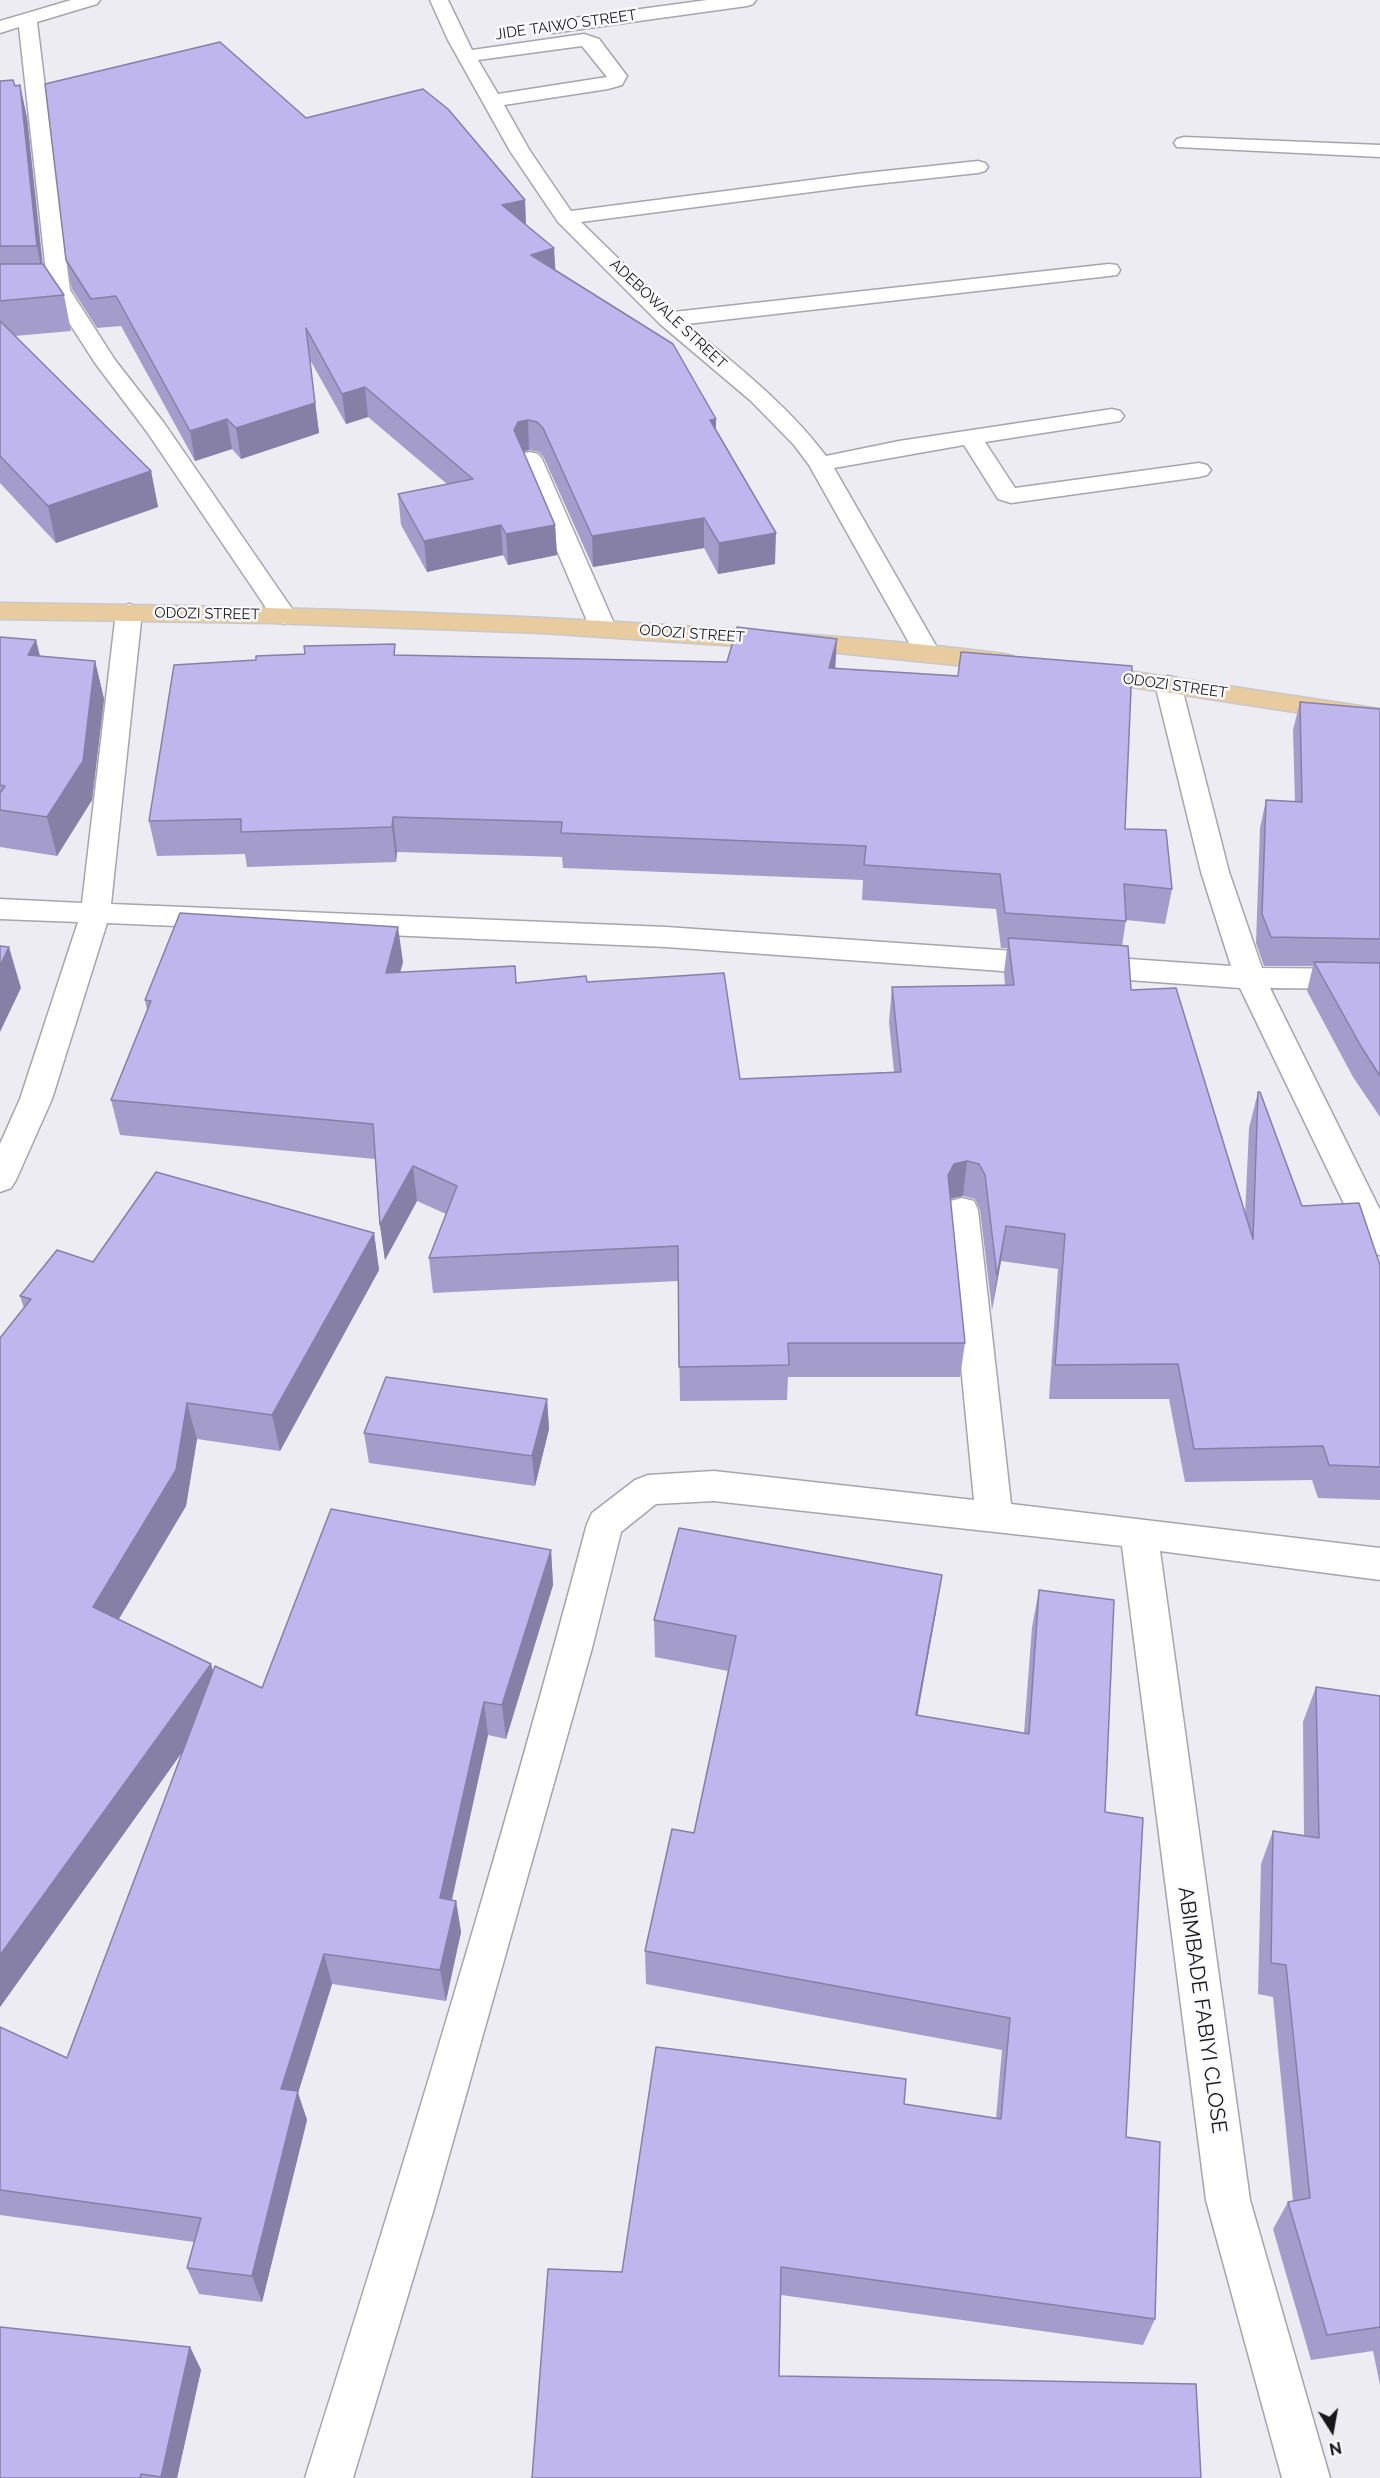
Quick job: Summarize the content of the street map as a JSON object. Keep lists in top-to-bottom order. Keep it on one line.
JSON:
{"streets":{"main road":["ODOZI STREET"],"street":["JIDE TAIWO STREET","ADEBOWALE STREET","ABIMBADE FABIYI CLOSE"]},"crossings":[["JIDE TAIWO STREET","ADEBOWALE STREET"],["ADEBOWALE STREET","ODOZI STREET"]],"north":"bottom"}
